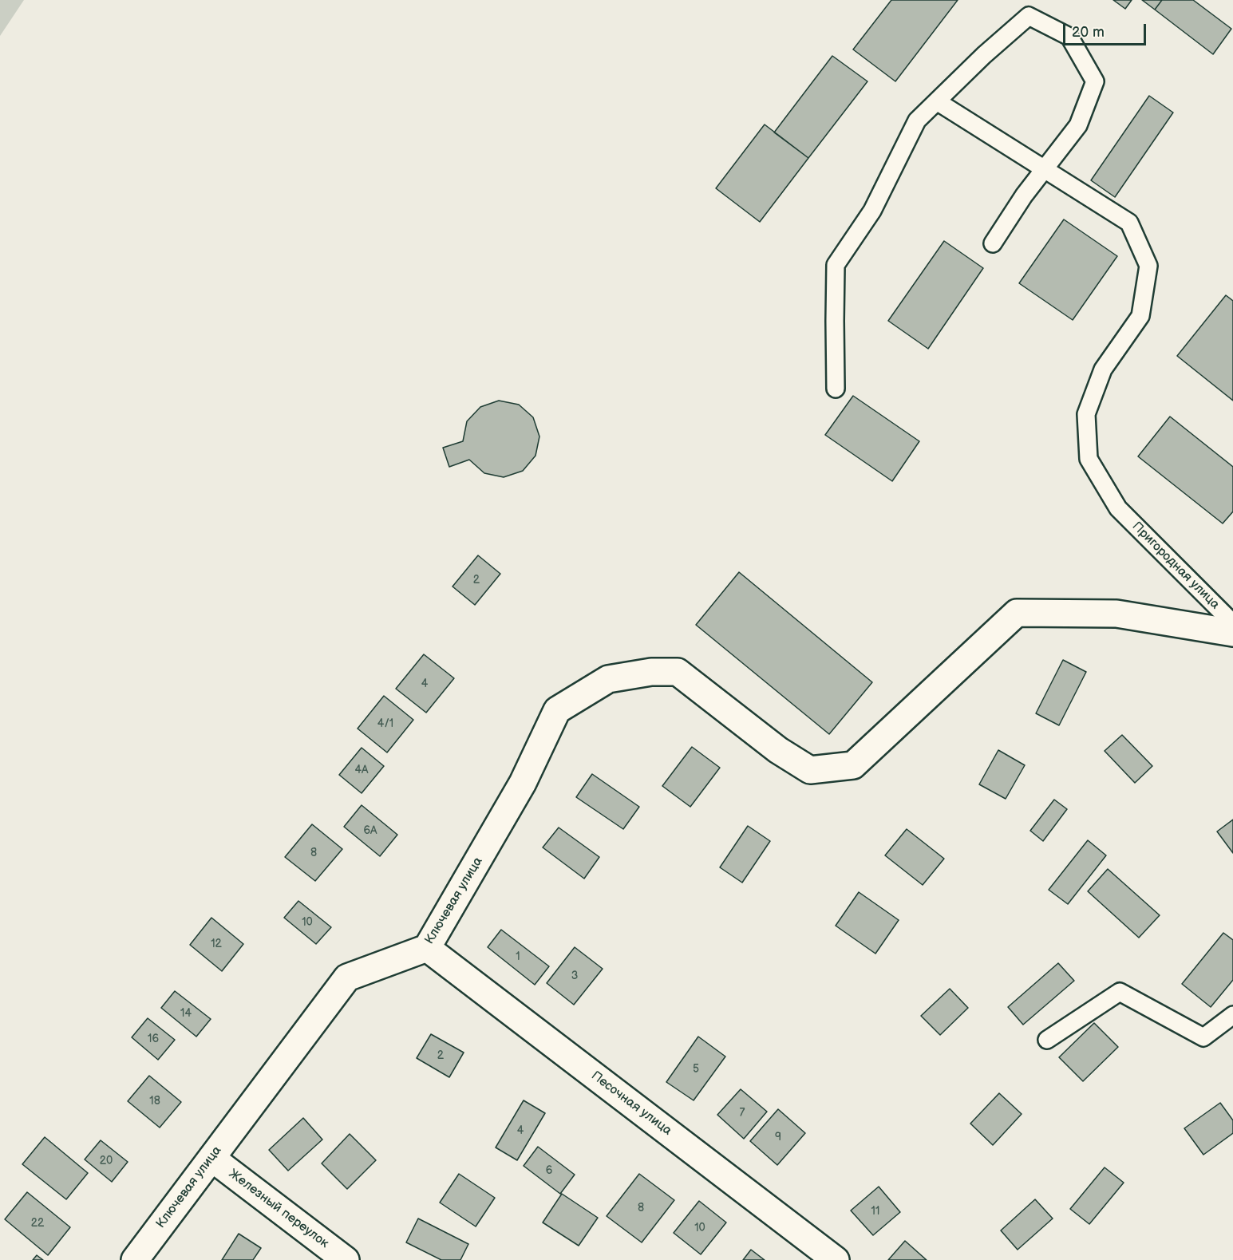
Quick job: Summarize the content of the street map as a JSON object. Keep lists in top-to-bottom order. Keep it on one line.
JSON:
{"streets":{"street":["Ключевая улица","Песочная улица","Железный переулок"],"lane":["Пригородная улица"]},"crossings":[["Ключевая улица","Песочная улица"],["Ключевая улица","Железный переулок"]],"house_numbers":["2","4","4/1","4А","6А","8","10","12","1","3","14","16","2","5","18","7","4","9","20","6","8","11","22","10"],"scale_bar":"20 m"}
